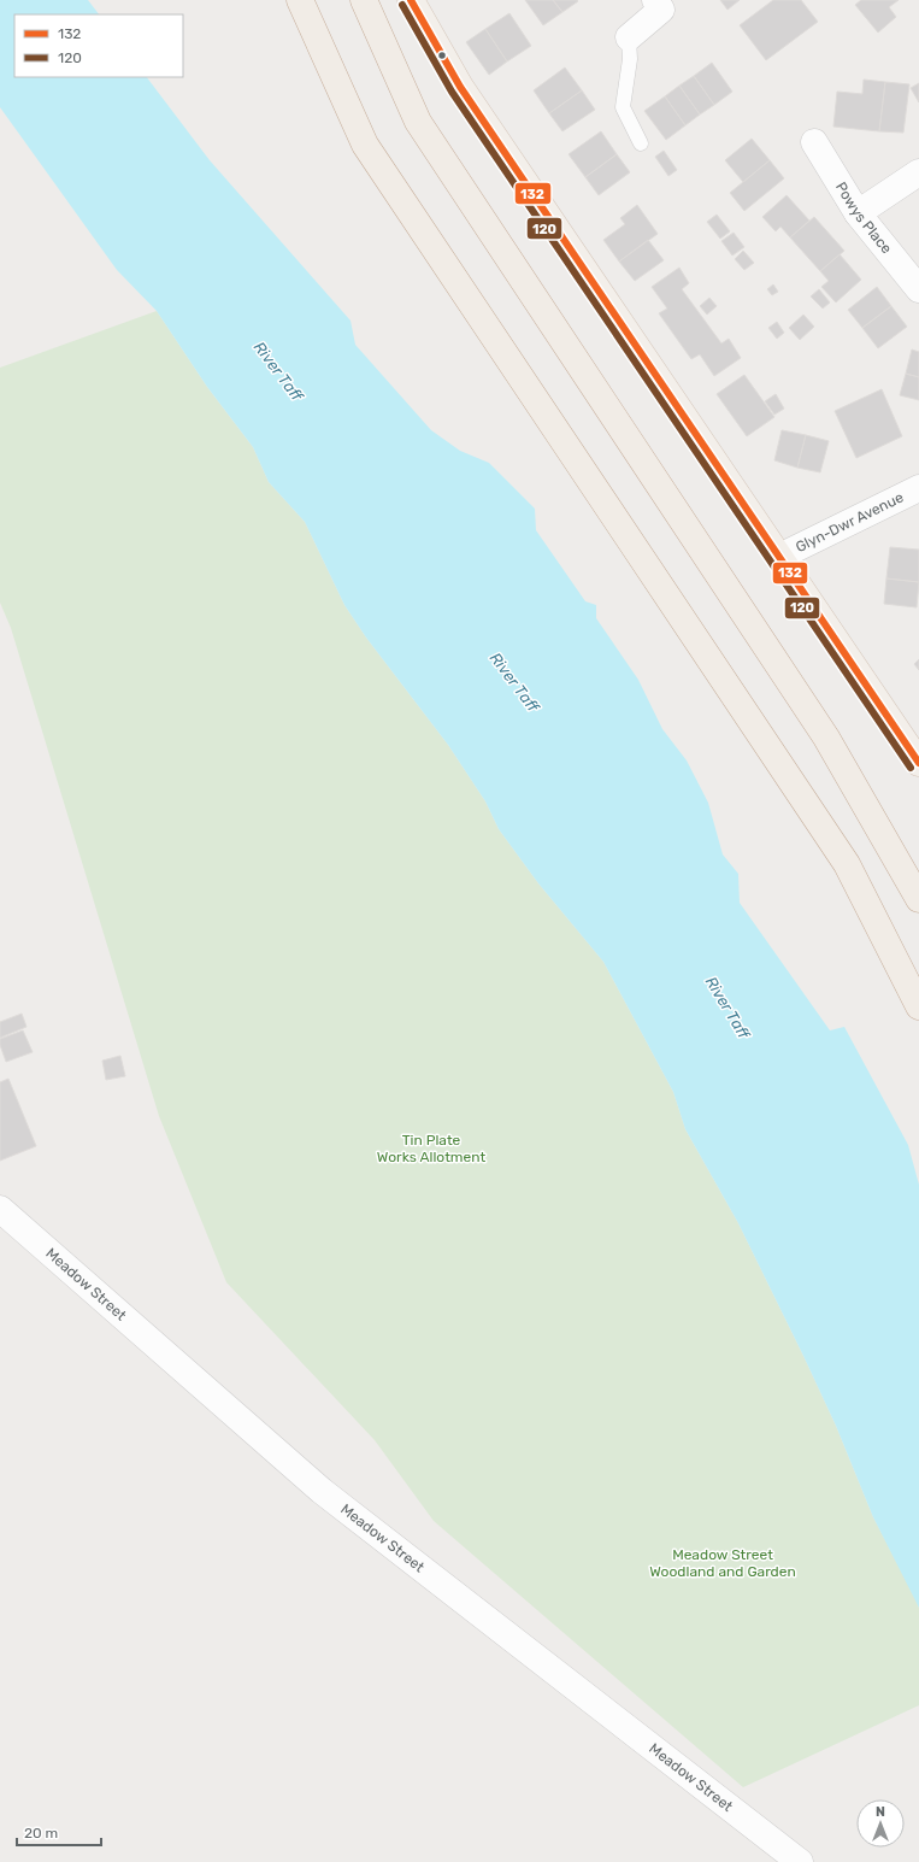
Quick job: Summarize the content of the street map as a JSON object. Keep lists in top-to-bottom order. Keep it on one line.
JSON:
{"streets":{"street":["Powys Place","Glyn-Dwr Avenue","Meadow Street"]},"water":["River Taff"],"parks":["Tin Plate Works Allotment","Meadow Street Woodland and Garden"],"lines":["transit line 132","transit line 120"],"legend":["132","120"],"scale_bar":"20 m","north":"top"}
